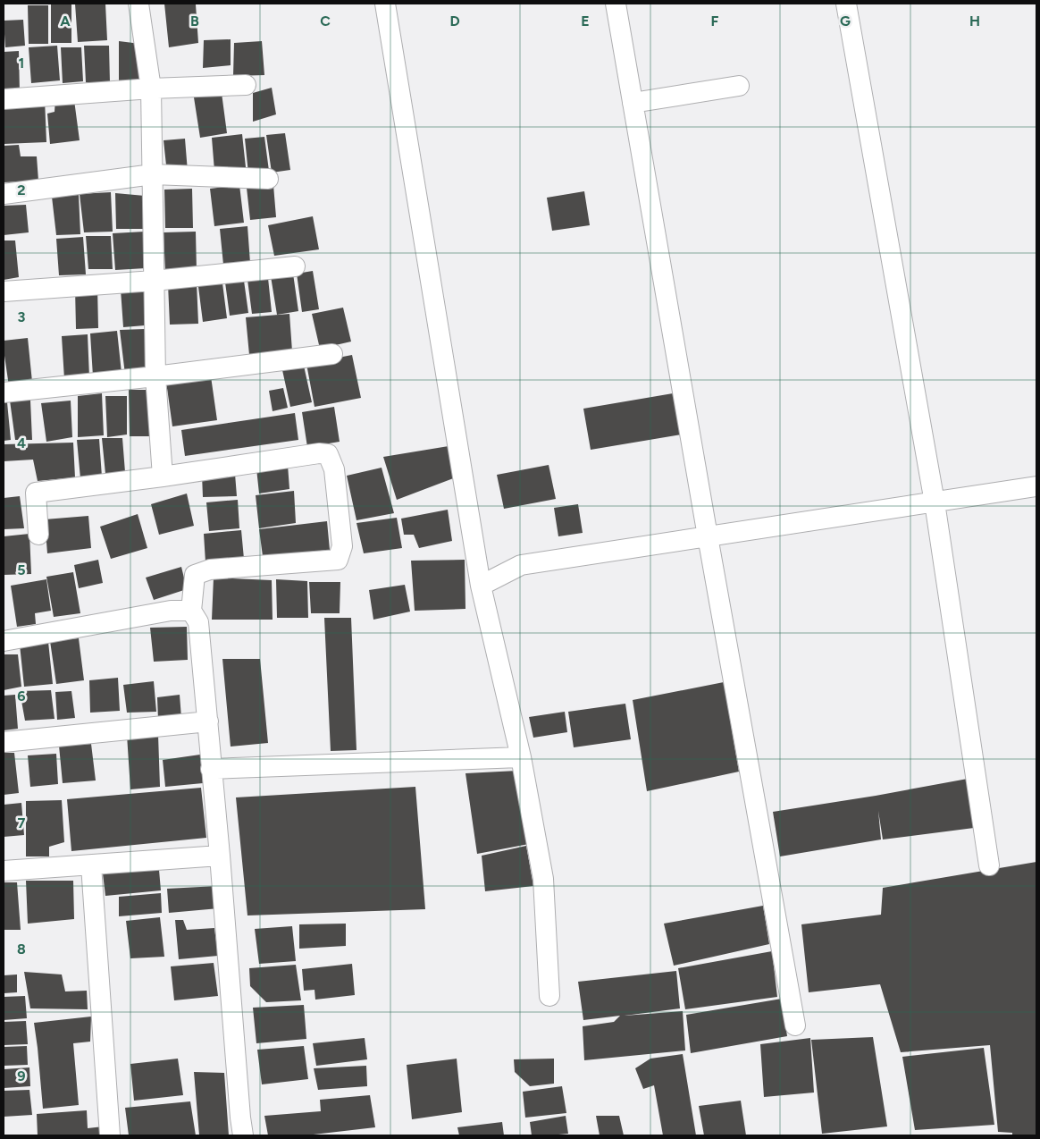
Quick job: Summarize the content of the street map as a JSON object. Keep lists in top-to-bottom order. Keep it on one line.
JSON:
{"grid":{"columns":["A","B","C","D","E","F","G","H"],"rows":["1","2","3","4","5","6","7","8","9"]}}
